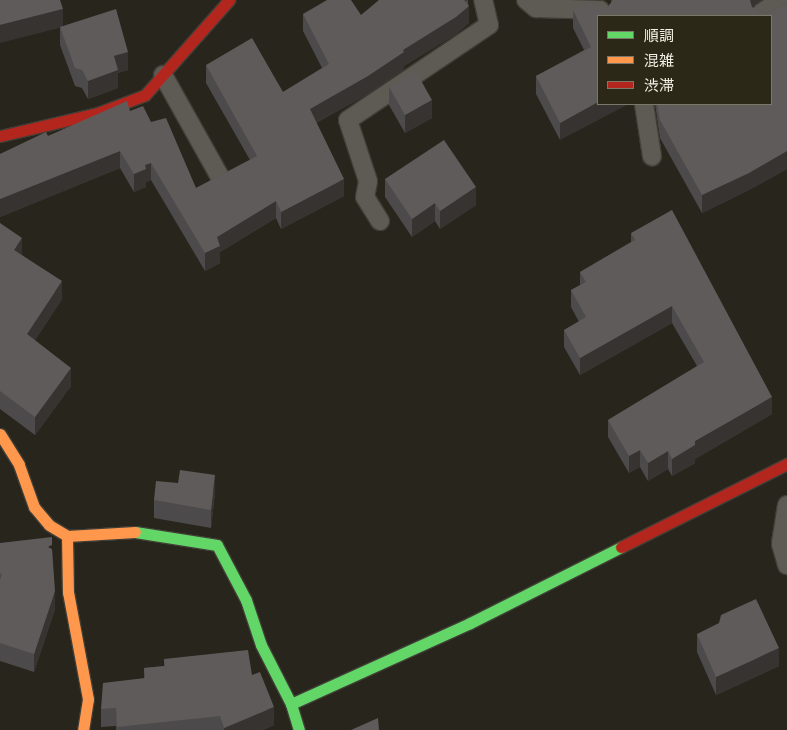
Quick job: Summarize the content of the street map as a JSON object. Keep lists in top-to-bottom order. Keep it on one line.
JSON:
{"legend":["順調","混雑","渋滞"]}
